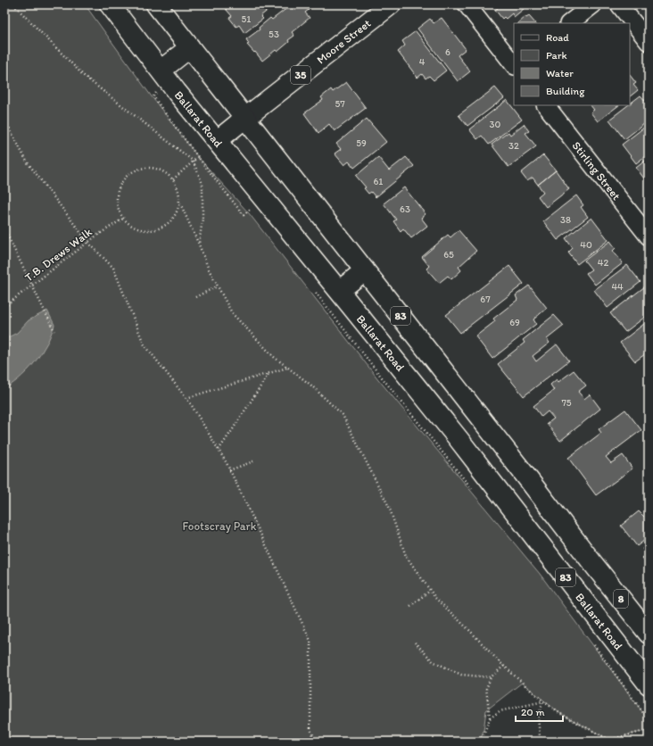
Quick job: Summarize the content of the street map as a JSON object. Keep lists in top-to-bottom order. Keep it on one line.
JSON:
{"streets":{"main road":["Moore Street","35","Ballarat Road","83","8"],"street":["Stirling Street"],"path":["T.B. Drews Walk"]},"crossings":[["Moore Street","35"],["Moore Street","83"],["35","Ballarat Road"],["35","83"],["83","8"]],"parks":["Footscray Park"],"house_numbers":["51","53","6","4","57","30","59","32","61","63","38","40","65","42","44","67","69","75"],"legend":["Road","Park","Water","Building"],"scale_bar":"20 m"}
